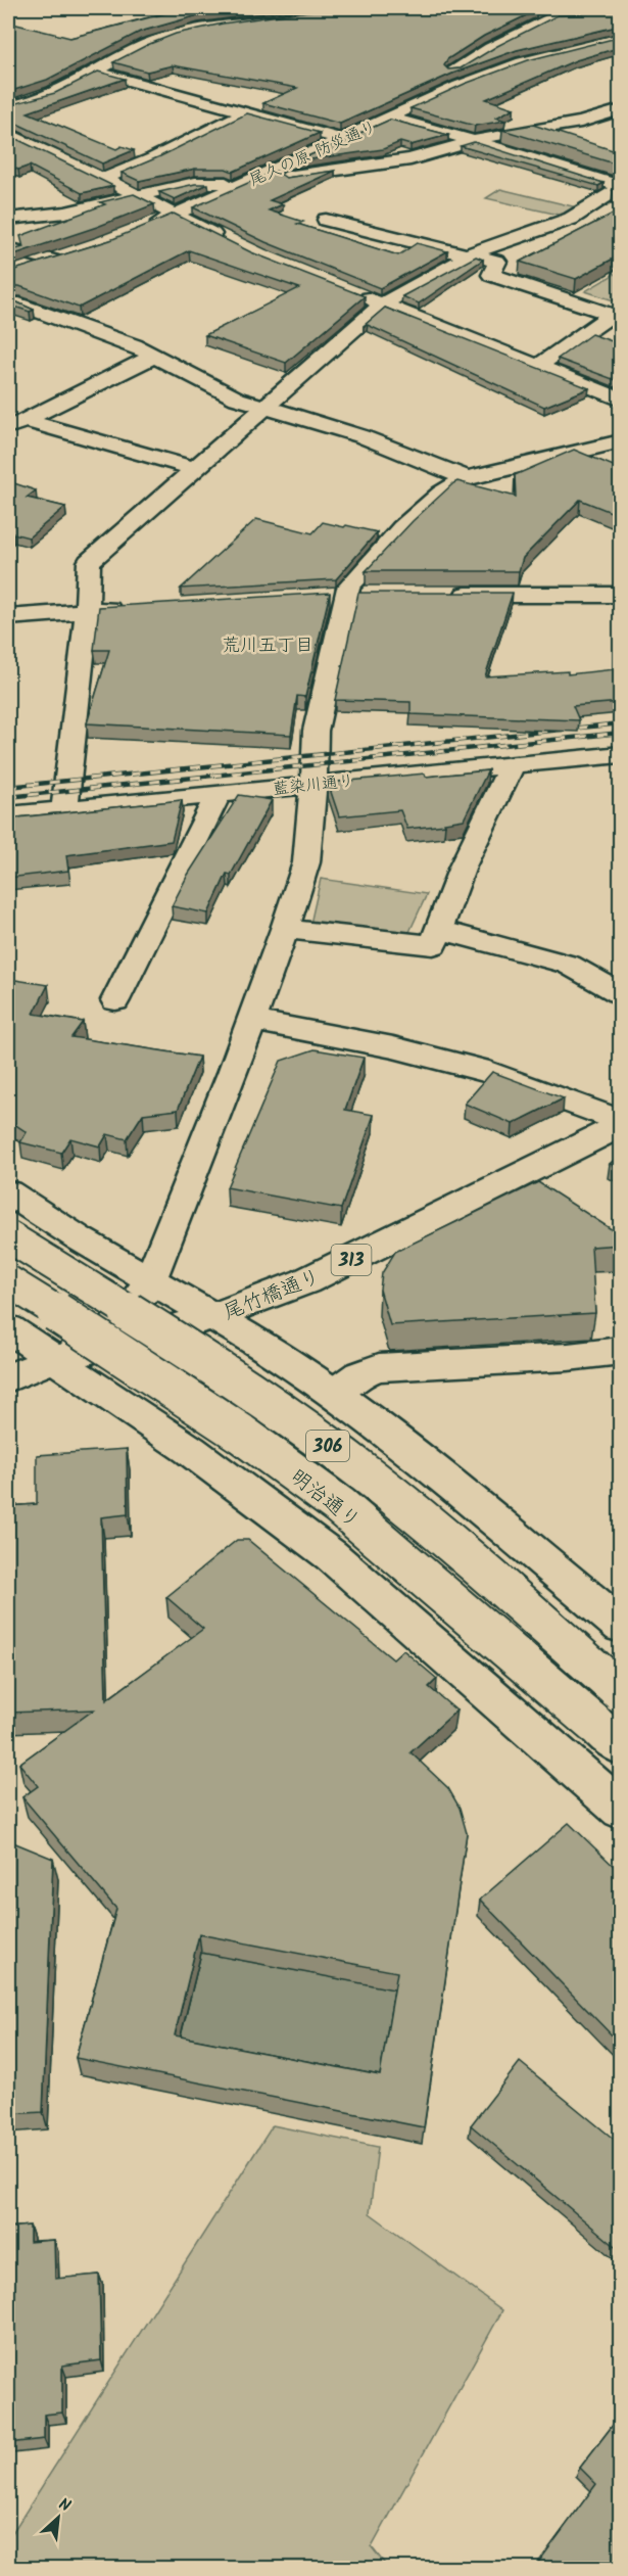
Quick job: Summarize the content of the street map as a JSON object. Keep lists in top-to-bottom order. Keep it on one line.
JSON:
{"streets":{"street":["尾久の原 防災通り","藍染川通り","313","尾竹橋通り","306","明治通り"]},"crossings":[["尾竹橋通り","306"]],"districts":["荒川五丁目"],"north":"top right"}
